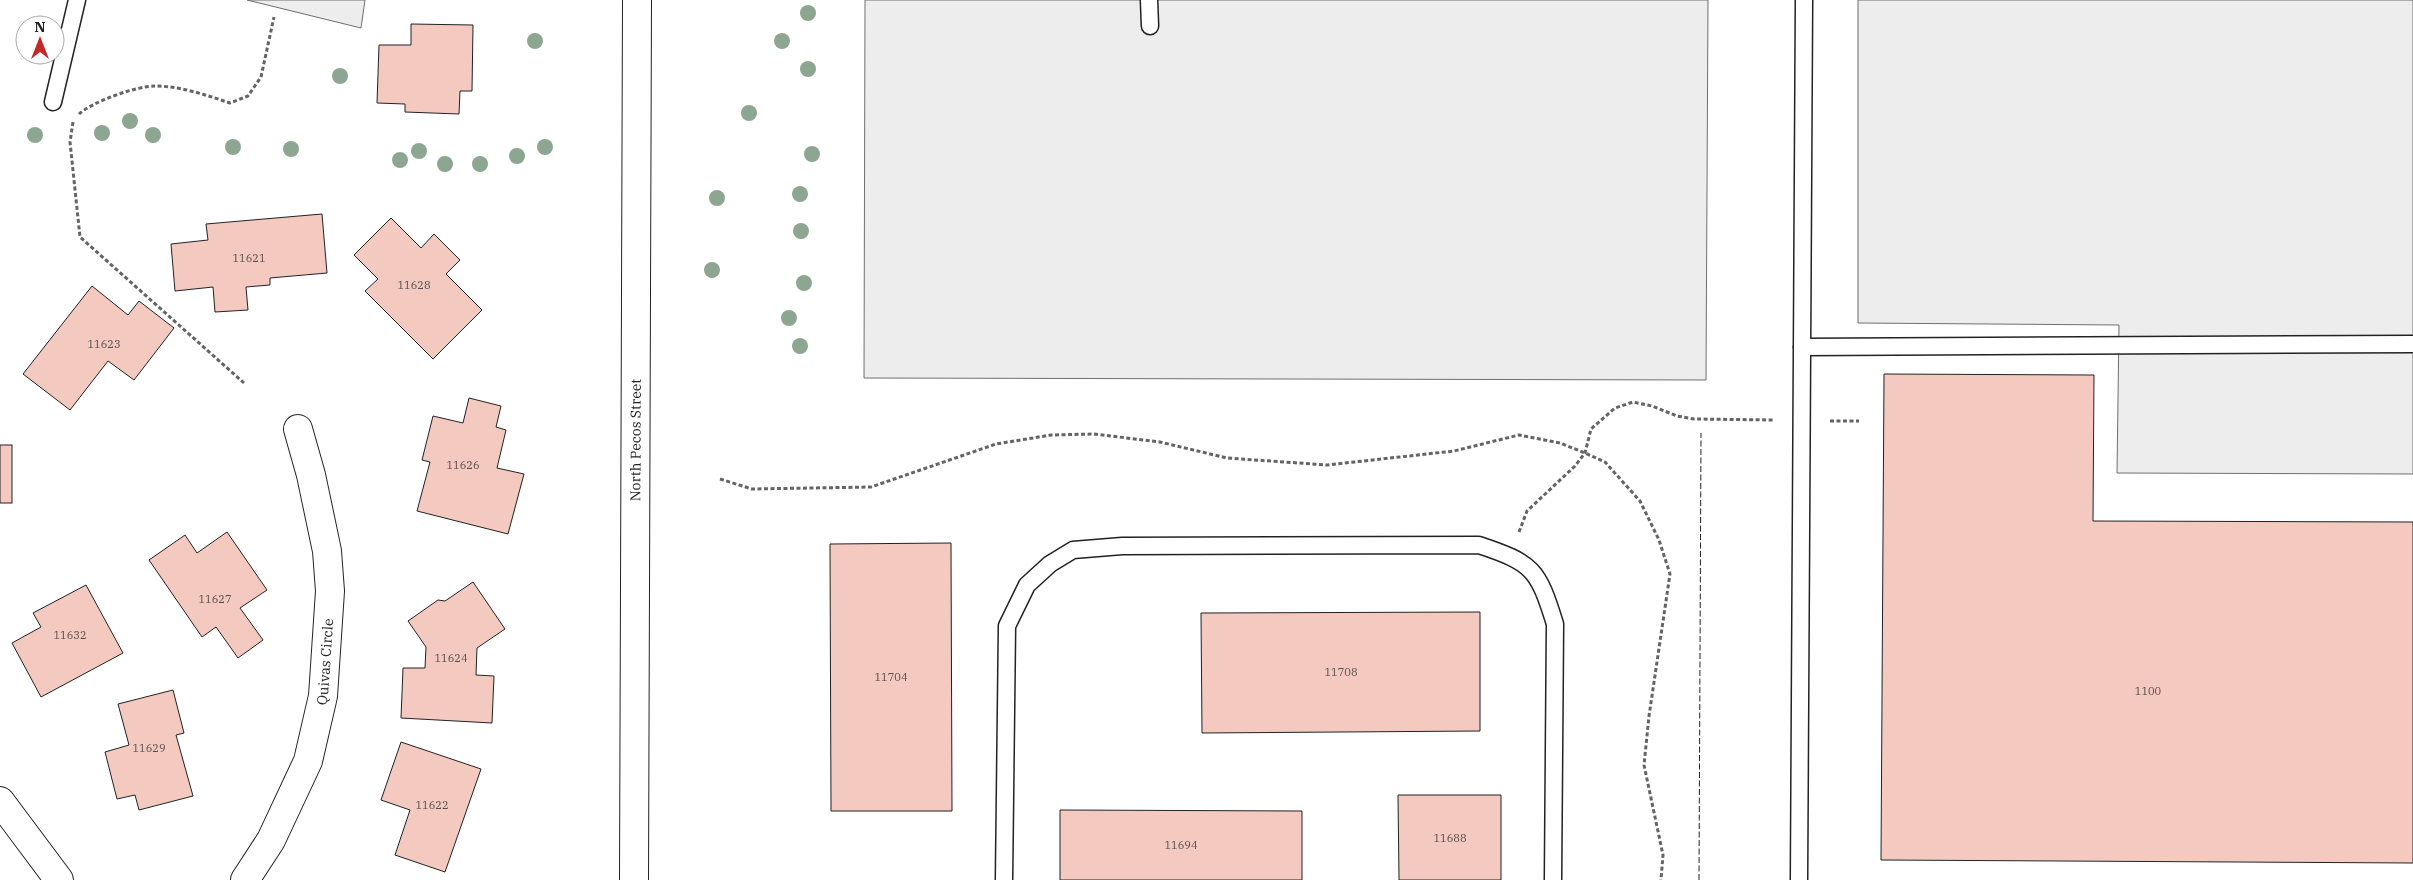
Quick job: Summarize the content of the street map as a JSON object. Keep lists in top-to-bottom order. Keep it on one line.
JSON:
{"streets":{"street":["North Pecos Street","Quivas Circle"]},"house_numbers":["11621","11628","11623","11626","11627","11632","11624","11708","11704","1100","11629","11622","11688","11694"],"north":"top"}
